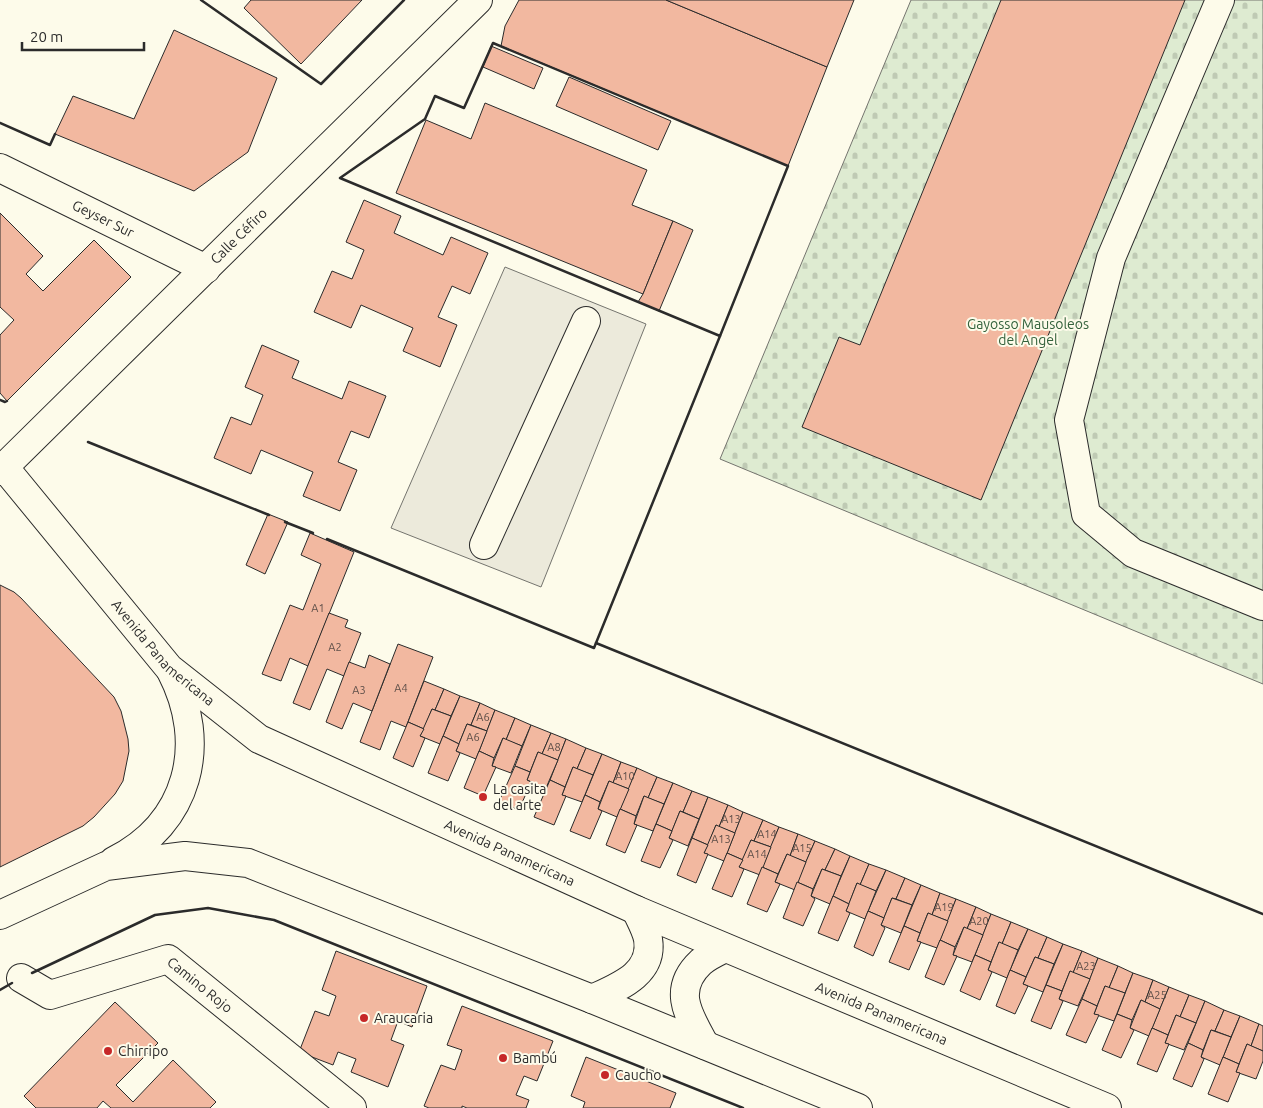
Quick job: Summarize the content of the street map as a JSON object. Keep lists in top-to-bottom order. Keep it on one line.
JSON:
{"streets":{"street":["Geyser Sur","Calle Céfiro","Avenida Panamericana","Camino Rojo"]},"crossings":[["Geyser Sur","Calle Céfiro"],["Calle Céfiro","Avenida Panamericana"]],"parks":["Gayosso Mausoleos del Angel"],"places":["La casita del arte","Araucaria","Chirripo","Bambú","Caucho"],"house_numbers":["A1","A2","A4","A3","A6","A6","A8","A10","A13","A14","A13","A15","A14","A19","A20","A23","A25"],"scale_bar":"20 m"}
